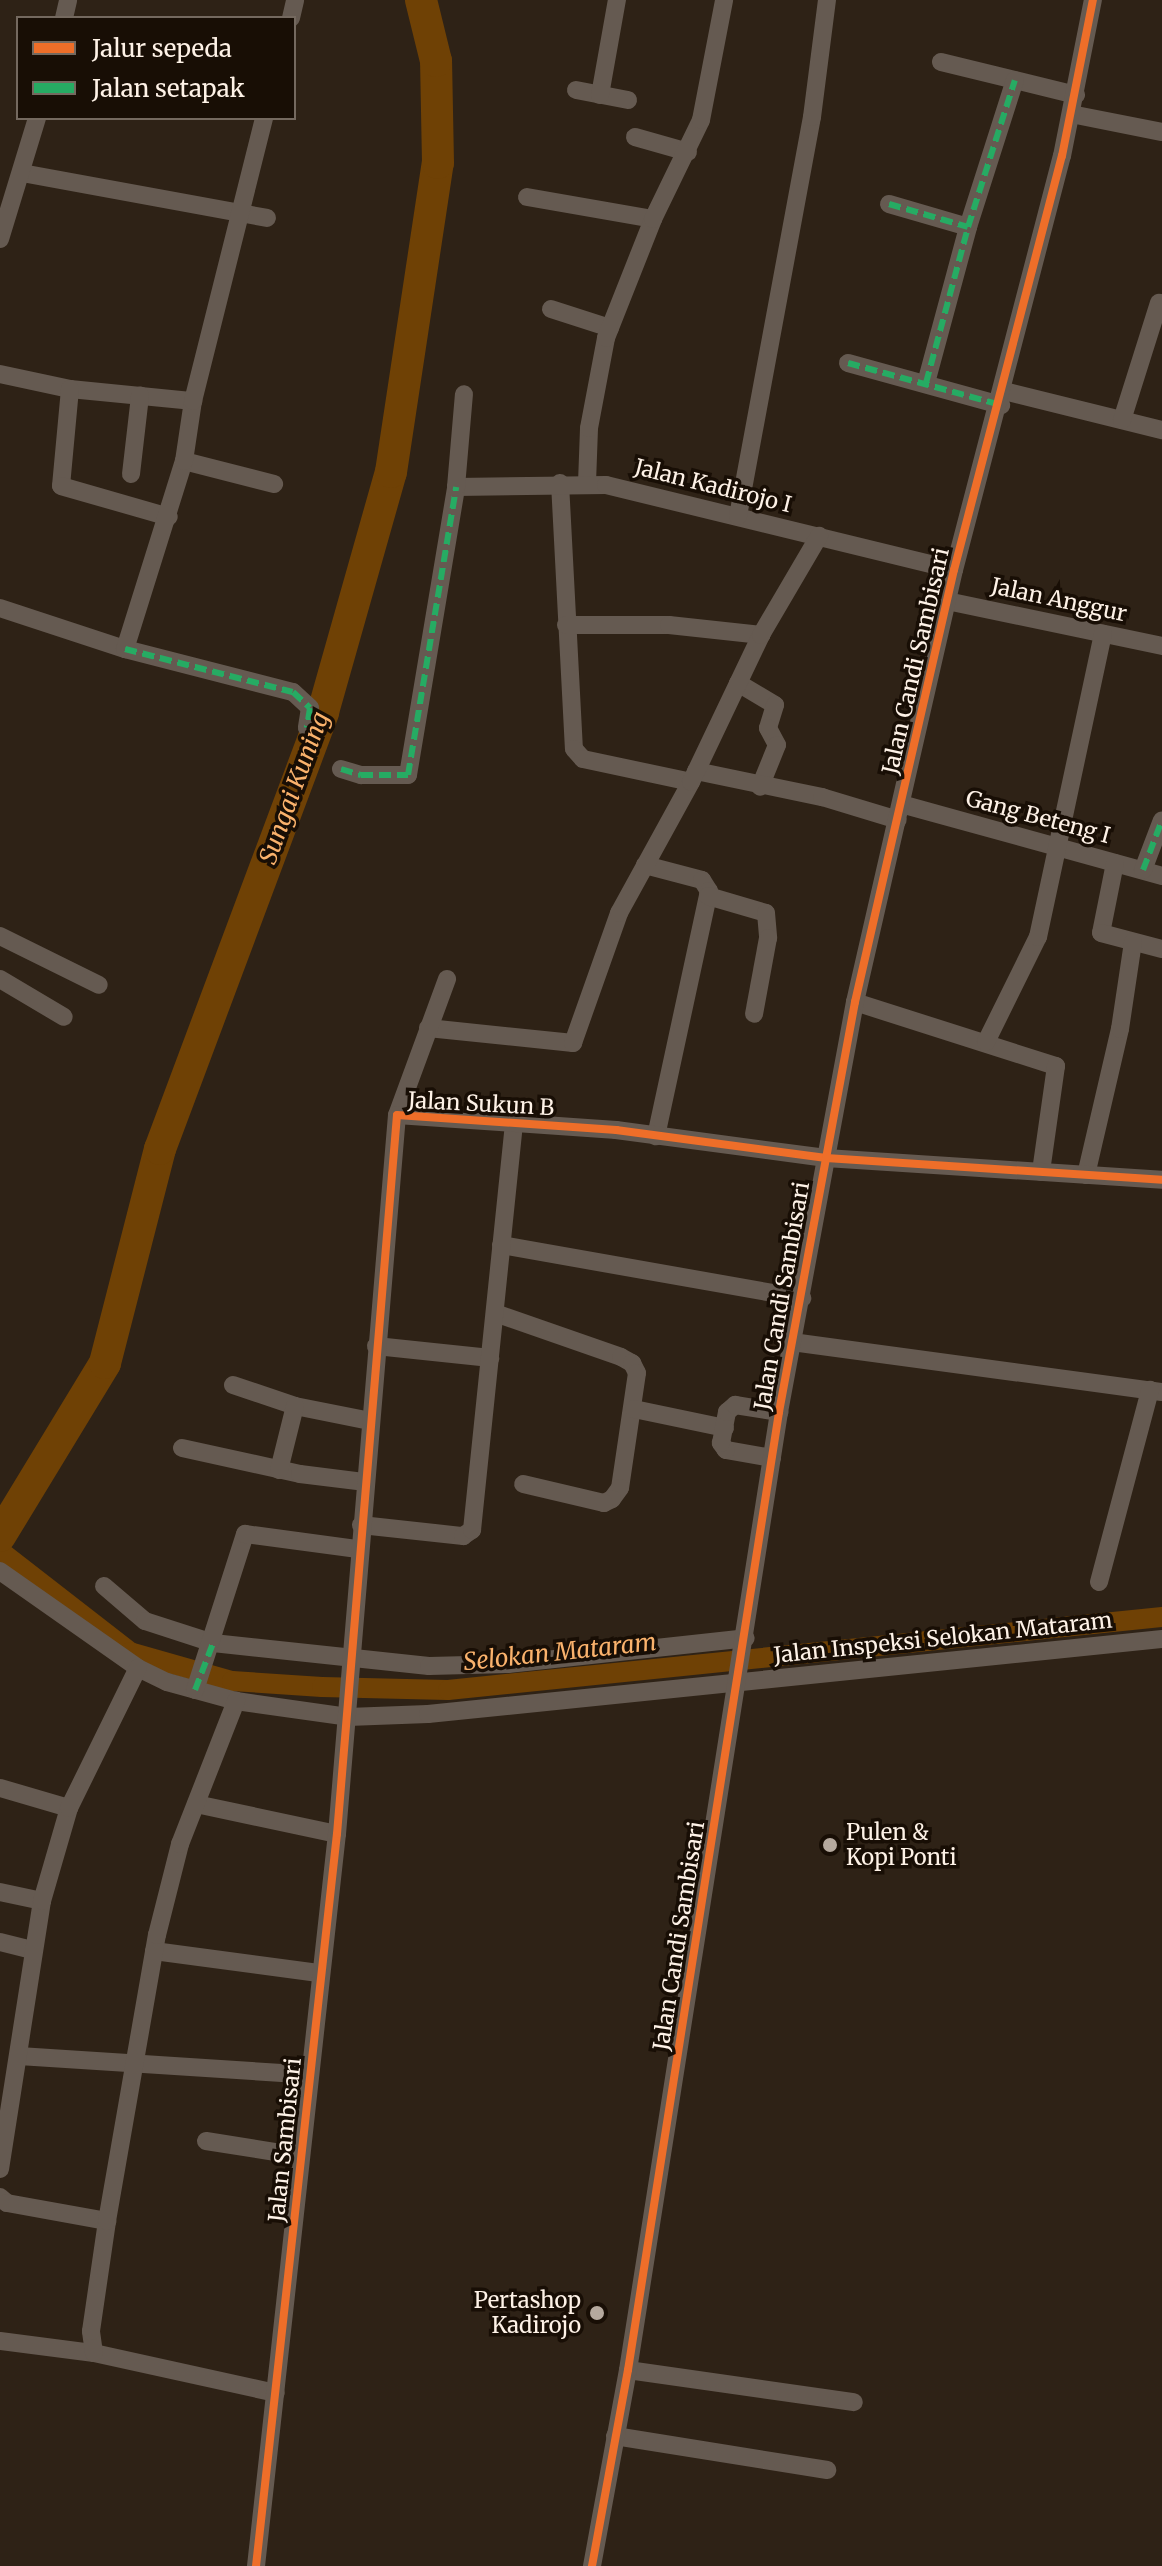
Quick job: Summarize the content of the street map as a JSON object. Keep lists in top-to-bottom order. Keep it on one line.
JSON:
{"streets":{"street":["Jalan Kadirojo I","Jalan Anggur","Jalan Candi Sambisari","Gang Beteng I","Jalan Sukun B","Jalan Inspeksi Selokan Mataram","Jalan Sambisari"]},"crossings":[["Jalan Kadirojo I","Jalan Candi Sambisari"],["Jalan Anggur","Jalan Candi Sambisari"],["Jalan Candi Sambisari","Gang Beteng I"],["Jalan Candi Sambisari","Jalan Sukun B"],["Jalan Candi Sambisari","Jalan Inspeksi Selokan Mataram"],["Jalan Sukun B","Jalan Inspeksi Selokan Mataram"],["Jalan Sukun B","Jalan Sambisari"],["Jalan Inspeksi Selokan Mataram","Jalan Sambisari"]],"water":["Sungai Kuning","Selokan Mataram"],"places":["Pulen & Kopi Ponti","Pertashop Kadirojo"],"legend":["Jalur sepeda","Jalan setapak"]}
